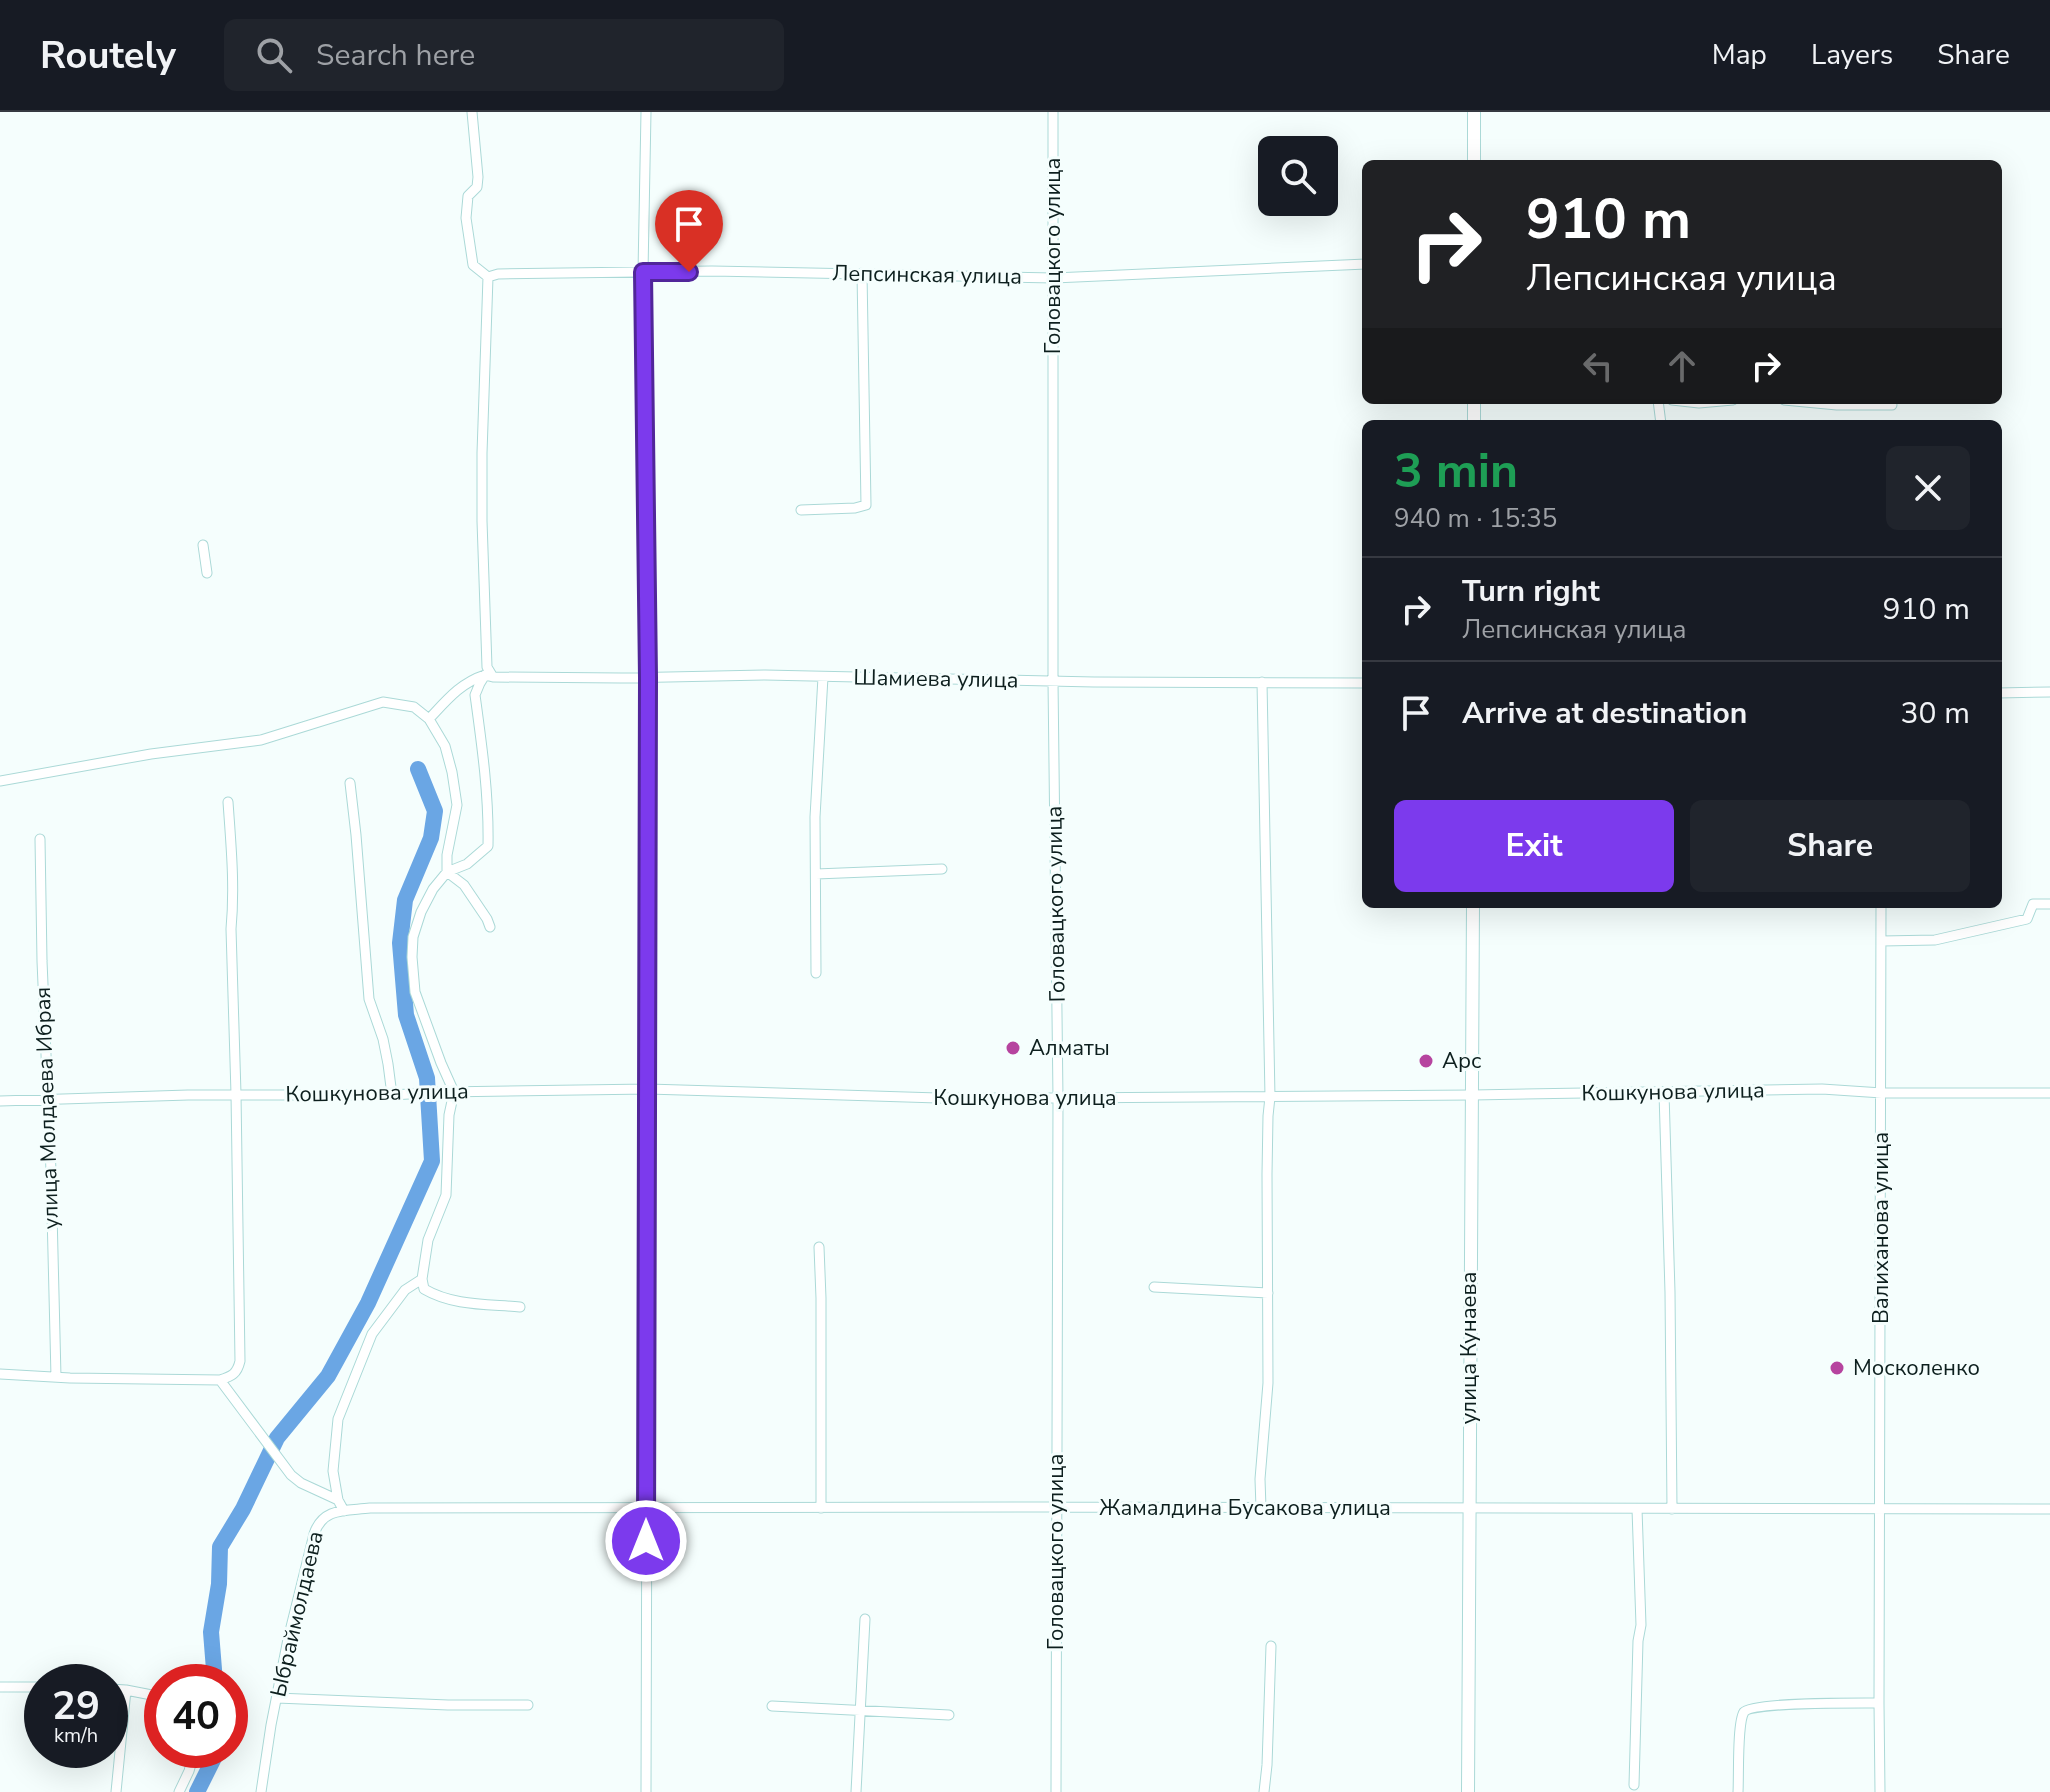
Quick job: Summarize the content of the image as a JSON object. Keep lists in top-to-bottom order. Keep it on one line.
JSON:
{"streets":{"main road":["улица Кунаева"],"street":["Головацкого улица","Лепсинская улица","Шамиева улица","Кошкунова улица","улица Молдаева Ибрая","Валиханова улица","Жамалдина Бусакова улица","Ыбраймолдаева"]},"crossings":[["Головацкого улица","Лепсинская улица"],["Головацкого улица","Шамиева улица"],["Головацкого улица","Кошкунова улица"],["Головацкого улица","Жамалдина Бусакова улица"],["Кошкунова улица","улица Молдаева Ибрая"],["Кошкунова улица","Валиханова улица"],["Кошкунова улица","улица Кунаева"],["Валиханова улица","Жамалдина Бусакова улица"],["улица Кунаева","Жамалдина Бусакова улица"],["Жамалдина Бусакова улица","Ыбраймолдаева"]],"places":["Алматы","Арс","Москоленко"],"page":{"header":"Routely","search":"Search here","nav":["Map","Layers","Share"],"turn":["910 m","Лепсинская улица"],"heading":["3 min","940 m · 15:35"],"list":[{"name":"Turn right","note":"Лепсинская улица","value":"910 m"},{"name":"Arrive at destination","value":"30 m"}],"buttons":["Exit","Share"],"speed":"29 km/h","limit":"40"}}
